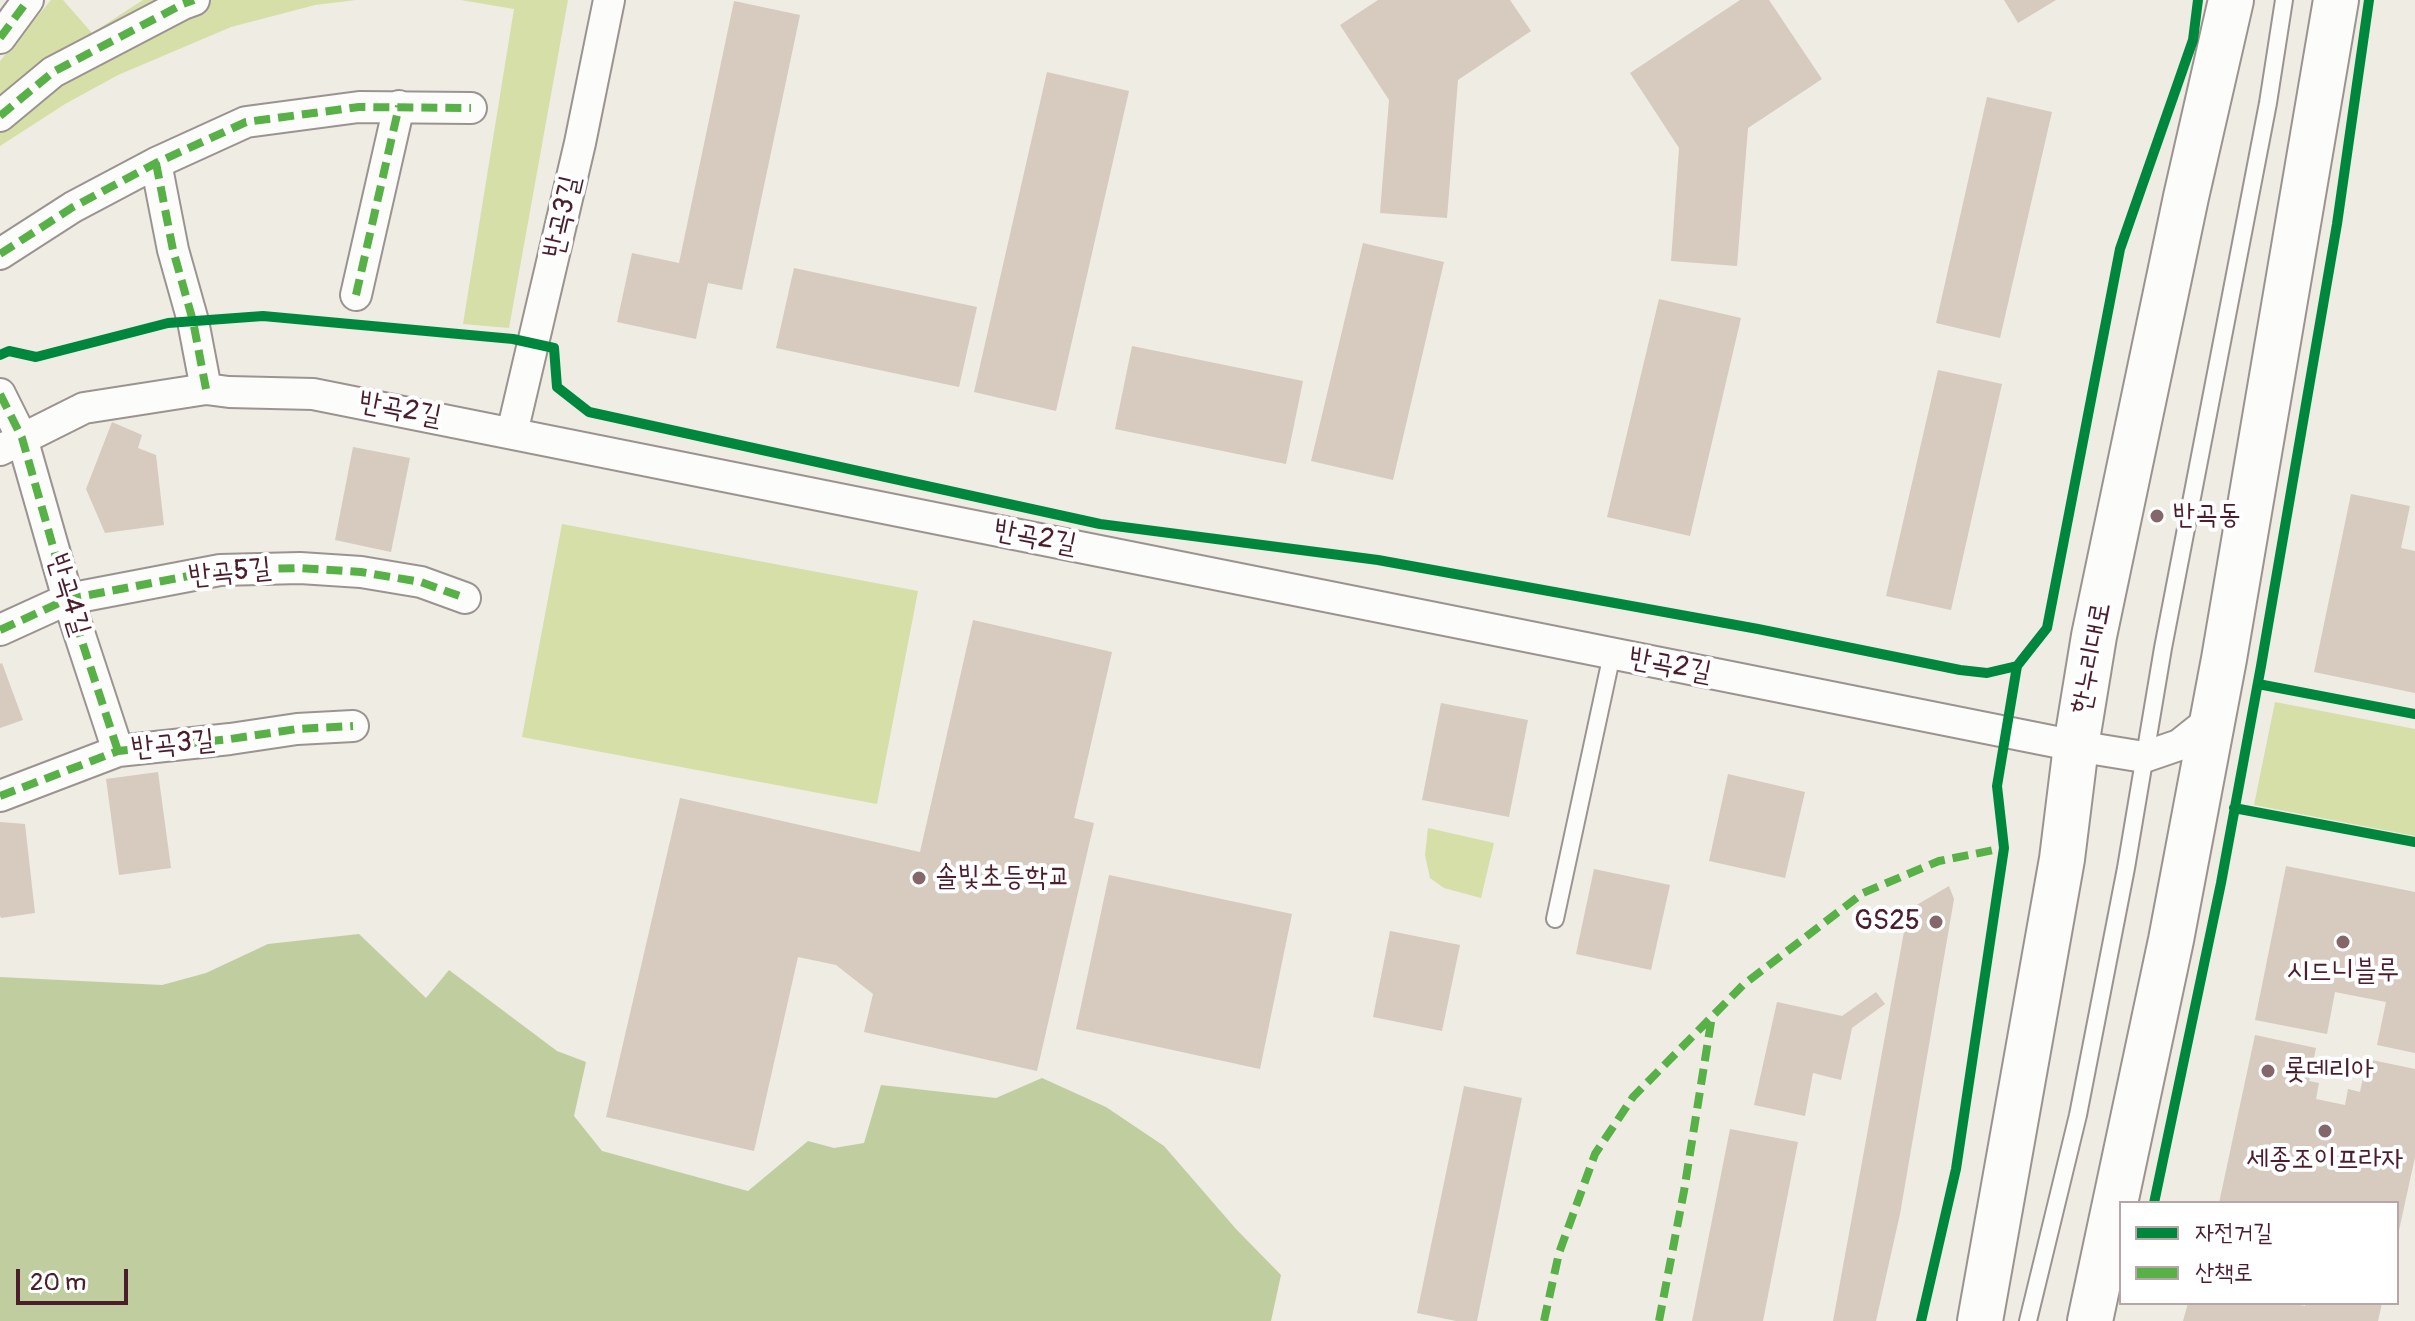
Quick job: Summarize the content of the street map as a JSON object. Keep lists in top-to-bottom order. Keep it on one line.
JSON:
{"streets":{"street":["반곡3길","반곡2길","반곡5길","반곡4길","한누리대로"]},"crossings":[["반곡3길","반곡2길"],["반곡3길","반곡4길"],["반곡2길","반곡4길"],["반곡2길","한누리대로"],["반곡5길","반곡4길"]],"places":["반곡동","솔빛초등학교","GS25","시드니블루","롯데리아","세종조이프라자"],"legend":["자전거길","산책로"],"scale_bar":"20 m"}
